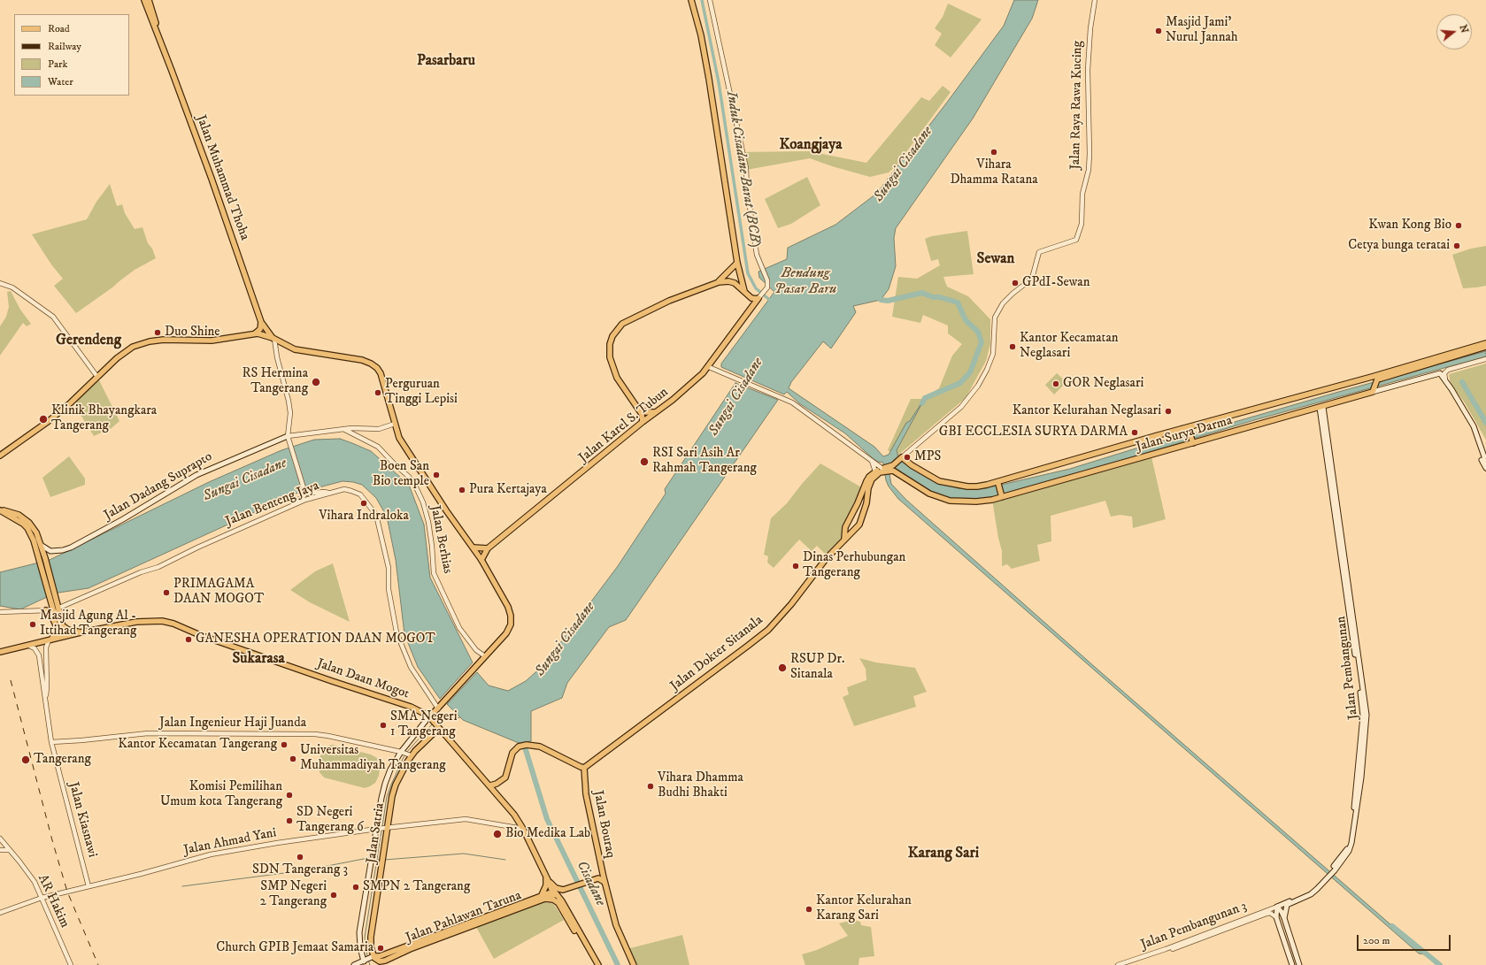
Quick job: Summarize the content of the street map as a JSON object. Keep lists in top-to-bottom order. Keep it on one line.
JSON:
{"streets":{"main road":["Jalan Muhammad Thoha","Jalan Karel S. Tubun","Jalan Surya Darma","Jalan Dadang Suprapto","Jalan Dokter Sitanala","Jalan Pembangunan","Jalan Daan Mogot","Jalan Bouraq","Jalan Satria","Jalan Pahlawan Taruna"],"street":["Jalan Raya Rawa Kucing","Jalan Benteng Jaya","Jalan Berhias","Jalan Ingenieur Haji Juanda","Jalan Kiasnawi","Jalan Ahmad Yani","AR Hakim","Jalan Pembangunan 3"]},"crossings":[["Jalan Raya Rawa Kucing","Jalan Surya Darma"],["Jalan Surya Darma","Jalan Dokter Sitanala"],["Jalan Surya Darma","Jalan Pembangunan"],["Jalan Dokter Sitanala","Jalan Bouraq"],["Jalan Pembangunan","Jalan Pembangunan 3"],["Jalan Daan Mogot","Jalan Kiasnawi"],["Jalan Daan Mogot","Jalan Satria"],["Jalan Daan Mogot","Jalan Ahmad Yani"],["Jalan Daan Mogot","Jalan Pahlawan Taruna"],["Jalan Ingenieur Haji Juanda","Jalan Kiasnawi"],["Jalan Ingenieur Haji Juanda","Jalan Satria"],["Jalan Kiasnawi","Jalan Ahmad Yani"],["Jalan Satria","Jalan Ahmad Yani"],["Jalan Satria","Jalan Pahlawan Taruna"],["Jalan Ahmad Yani","AR Hakim"]],"districts":["Pasarbaru","Koangjaya","Sewan","Gerendeng","Sukarasa","Karang Sari"],"water":["Sungai Cisadane","Induk Cisadane Barat (BCB)","Bendung Pasar Baru","Cisadane"],"places":["Masjid Jami' Nurul Jannah","Vihara Dhamma Ratana","Kwan Kong Bio","Cetya bunga teratai","GPdI-Sewan","Duo Shine","Kantor Kecamatan Neglasari","RS Hermina Tangerang","GOR Neglasari","Perguruan Tinggi Lepisi","Kantor Kelurahan Neglasari","Klinik Bhayangkara Tangerang","GBI ECCLESIA SURYA DARMA","MPS","RSI Sari Asih Ar Rahmah Tangerang","Boen San Bio temple","Pura Kertajaya","Vihara Indraloka","Dinas Perhubungan Tangerang","PRIMAGAMA DAAN MOGOT","Masjid Agung Al - Ittihad Tangerang","GANESHA OPERATION DAAN MOGOT","RSUP Dr. Sitanala","SMA Negeri 1 Tangerang","Kantor Kecamatan Tangerang","Universitas Muhammadiyah Tangerang","Tangerang","Vihara Dhamma Budhi Bhakti","Komisi Pemilihan Umum kota Tangerang","SD Negeri Tangerang 6","Bio Medika Lab","SDN Tangerang 3","SMPN 2 Tangerang","SMP Negeri 2 Tangerang","Kantor Kelurahan Karang Sari","Church GPIB Jemaat Samaria"],"legend":["Road","Railway","Park","Water"],"scale_bar":"200 m","north":"right"}
